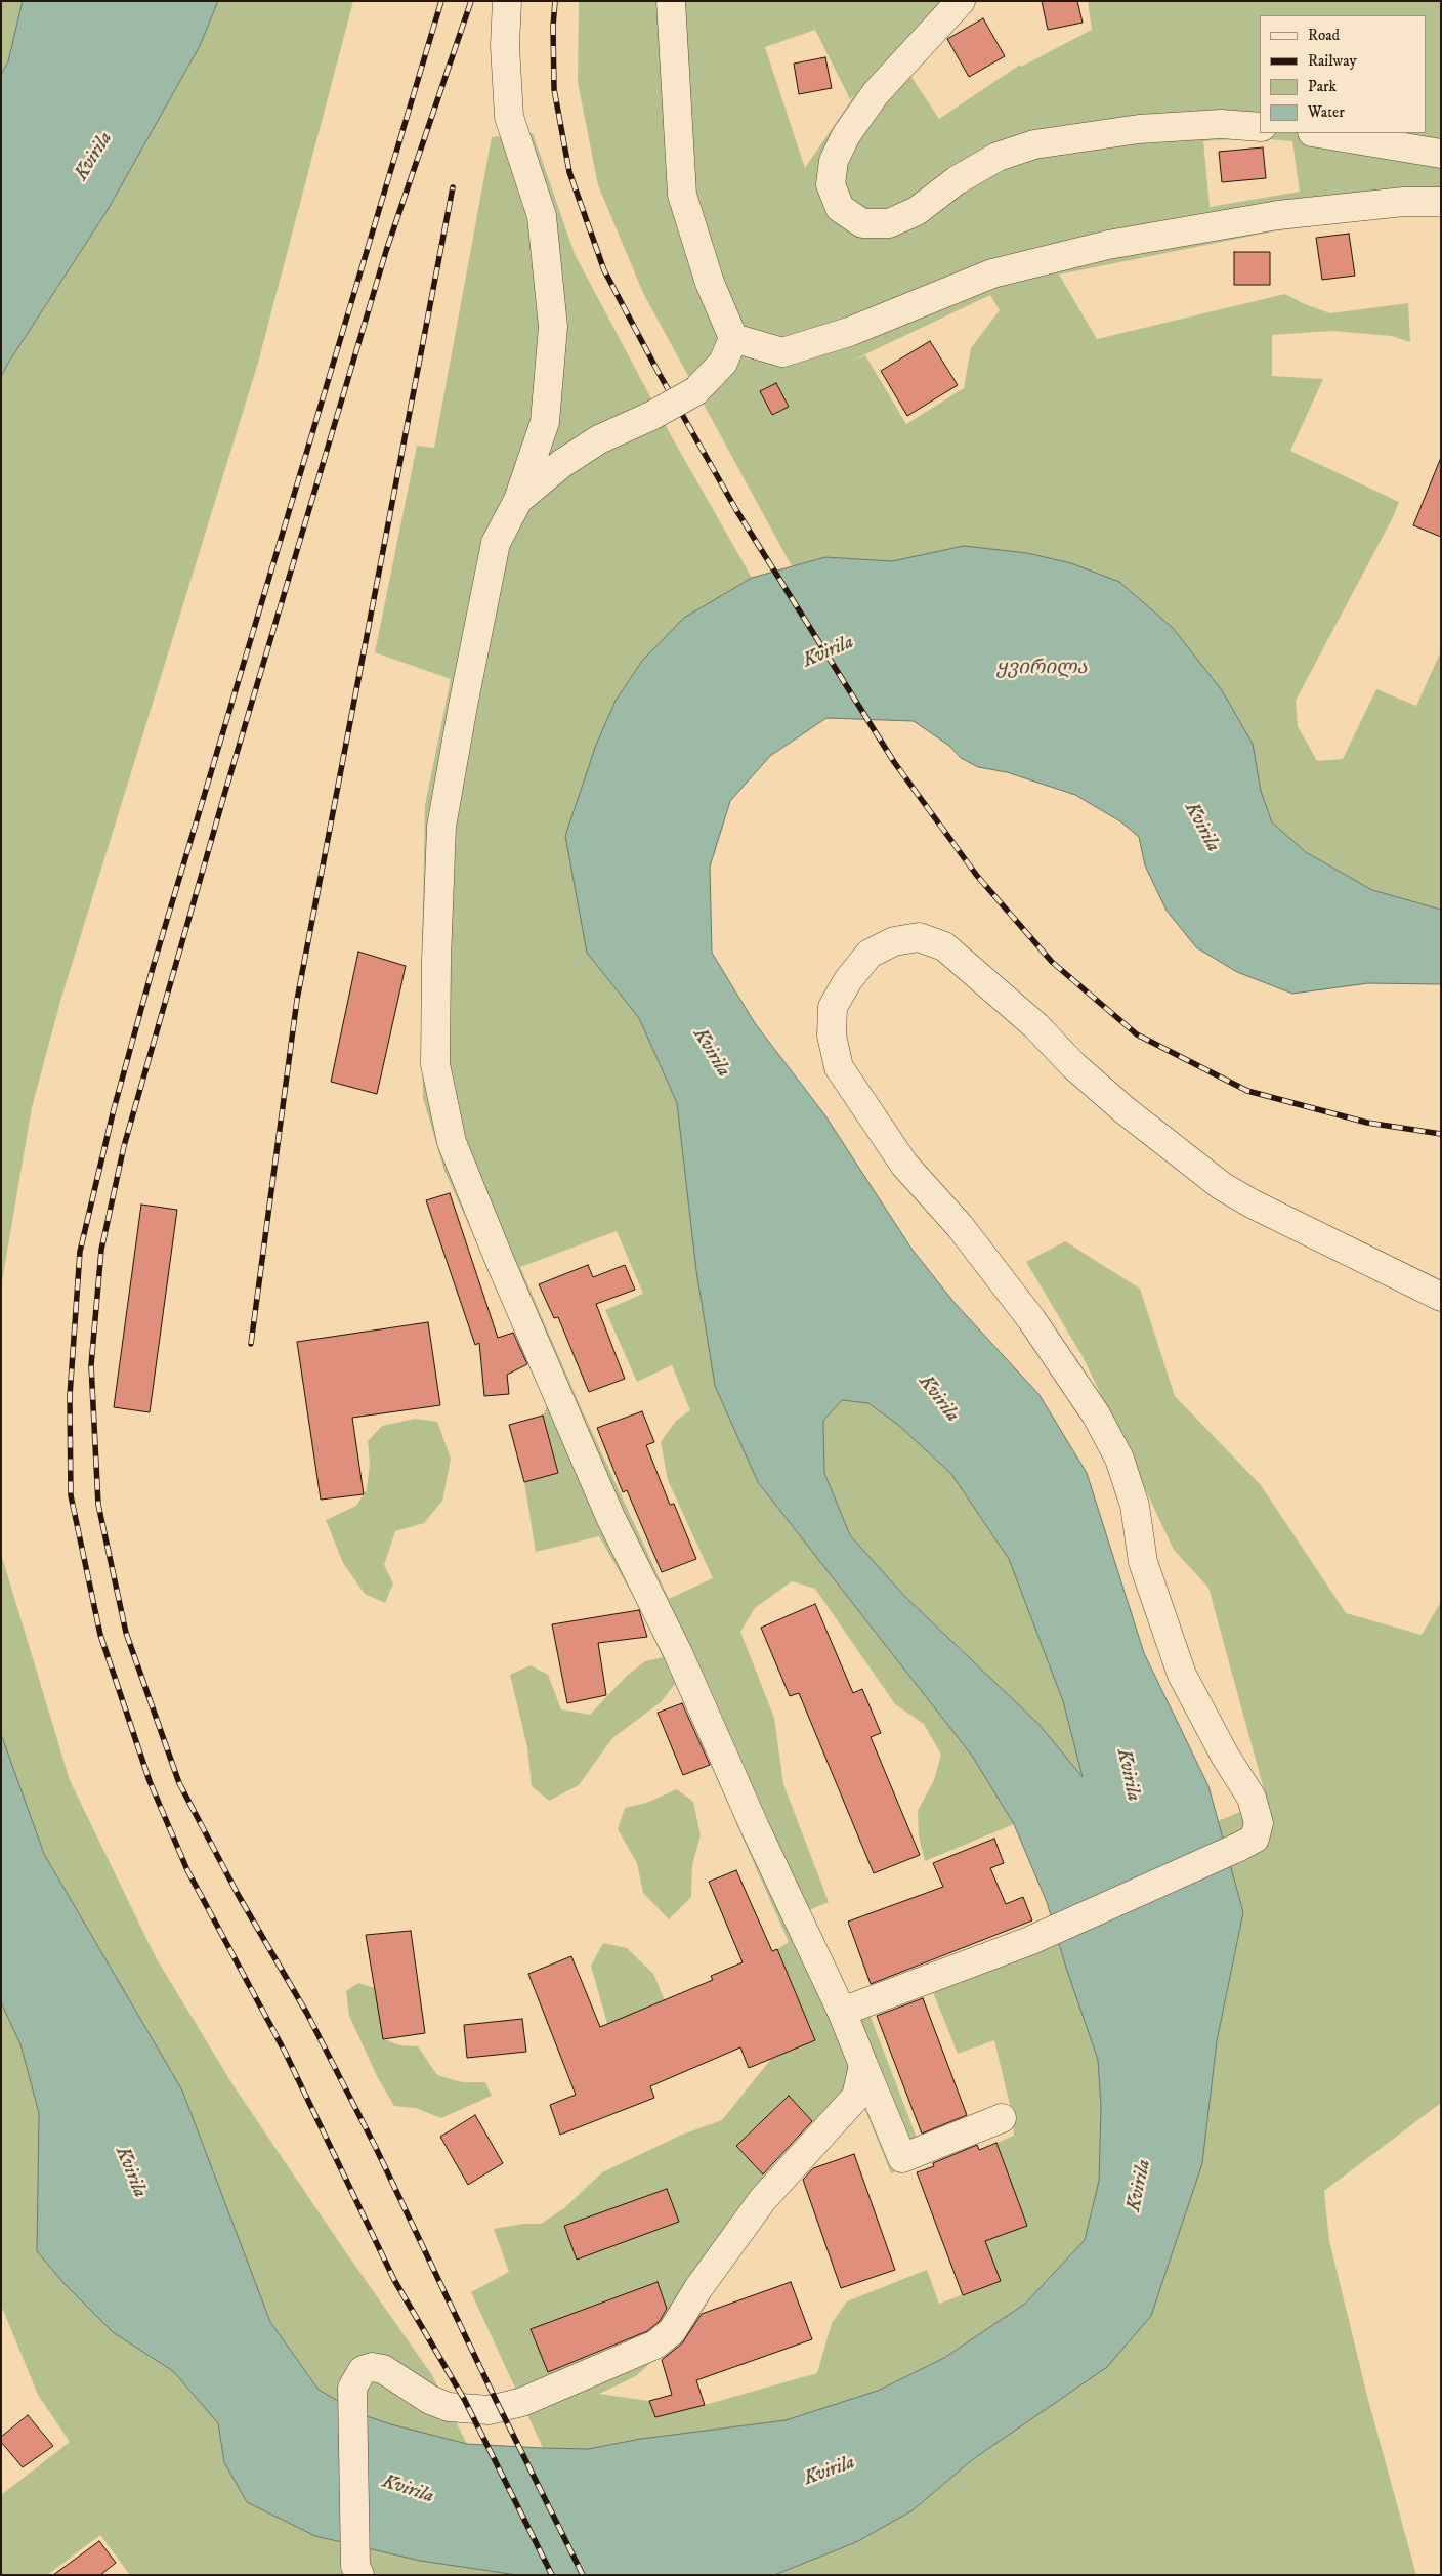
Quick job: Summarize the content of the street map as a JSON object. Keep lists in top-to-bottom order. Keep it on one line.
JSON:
{"water":["Kvirila","ყვირილა"],"legend":["Road","Railway","Park","Water"]}
